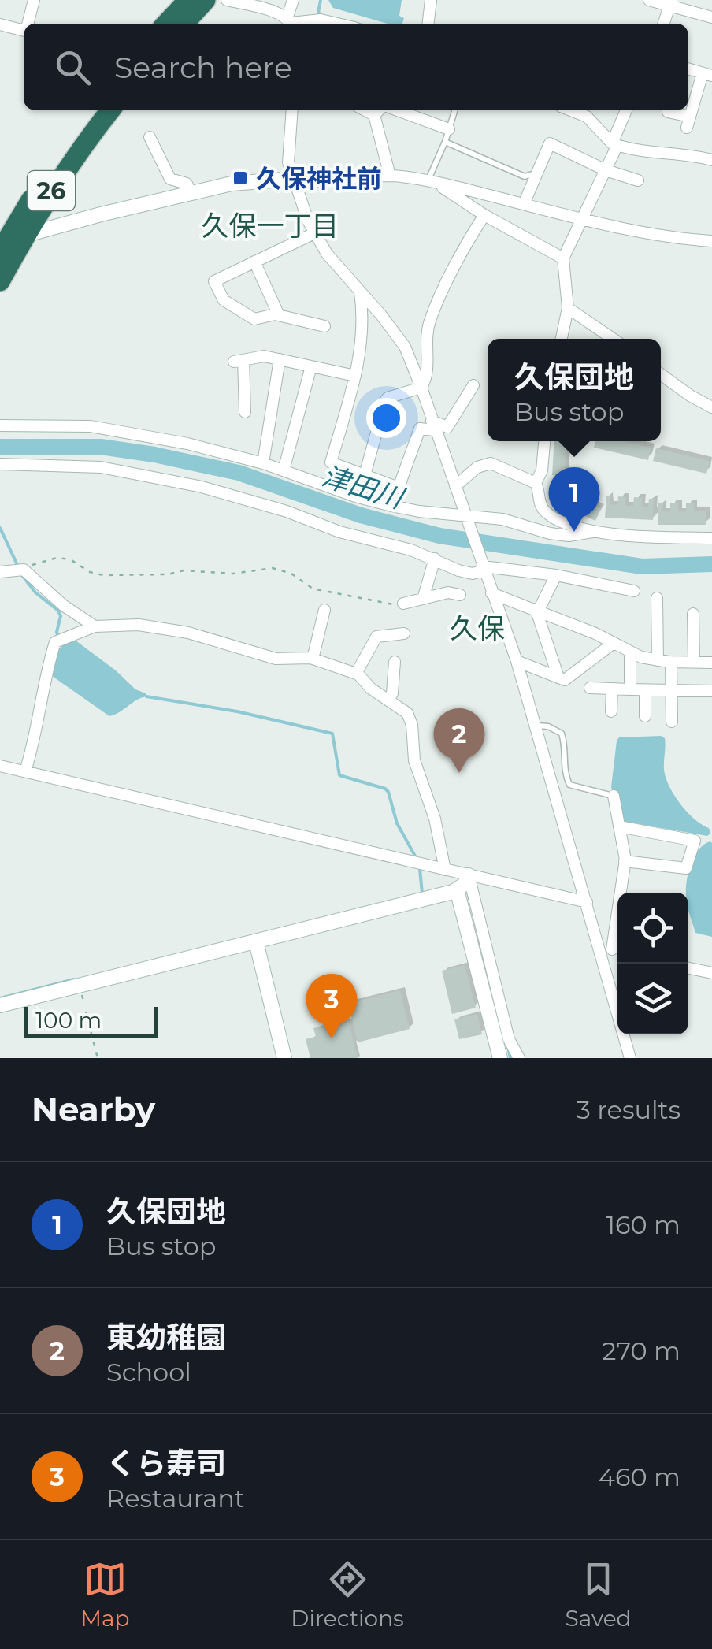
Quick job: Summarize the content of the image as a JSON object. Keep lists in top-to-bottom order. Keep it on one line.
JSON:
{"streets":{"highway":["26"]},"districts":["久保一丁目","久保"],"water":["津田川"],"places":{"transit":["久保神社前"]},"scale_bar":"100 m","page":{"search":"Search here","popup":["久保団地","Bus stop"],"pins":["1","2","3"],"scale":"100 m","heading":["Nearby","3 results"],"list":[{"mark":"1","name":"久保団地","note":"Bus stop","value":"160 m"},{"mark":"2","name":"東幼稚園","note":"School","value":"270 m"},{"mark":"3","name":"くら寿司","note":"Restaurant","value":"460 m"}],"nav":["Map","Directions","Saved"]}}
